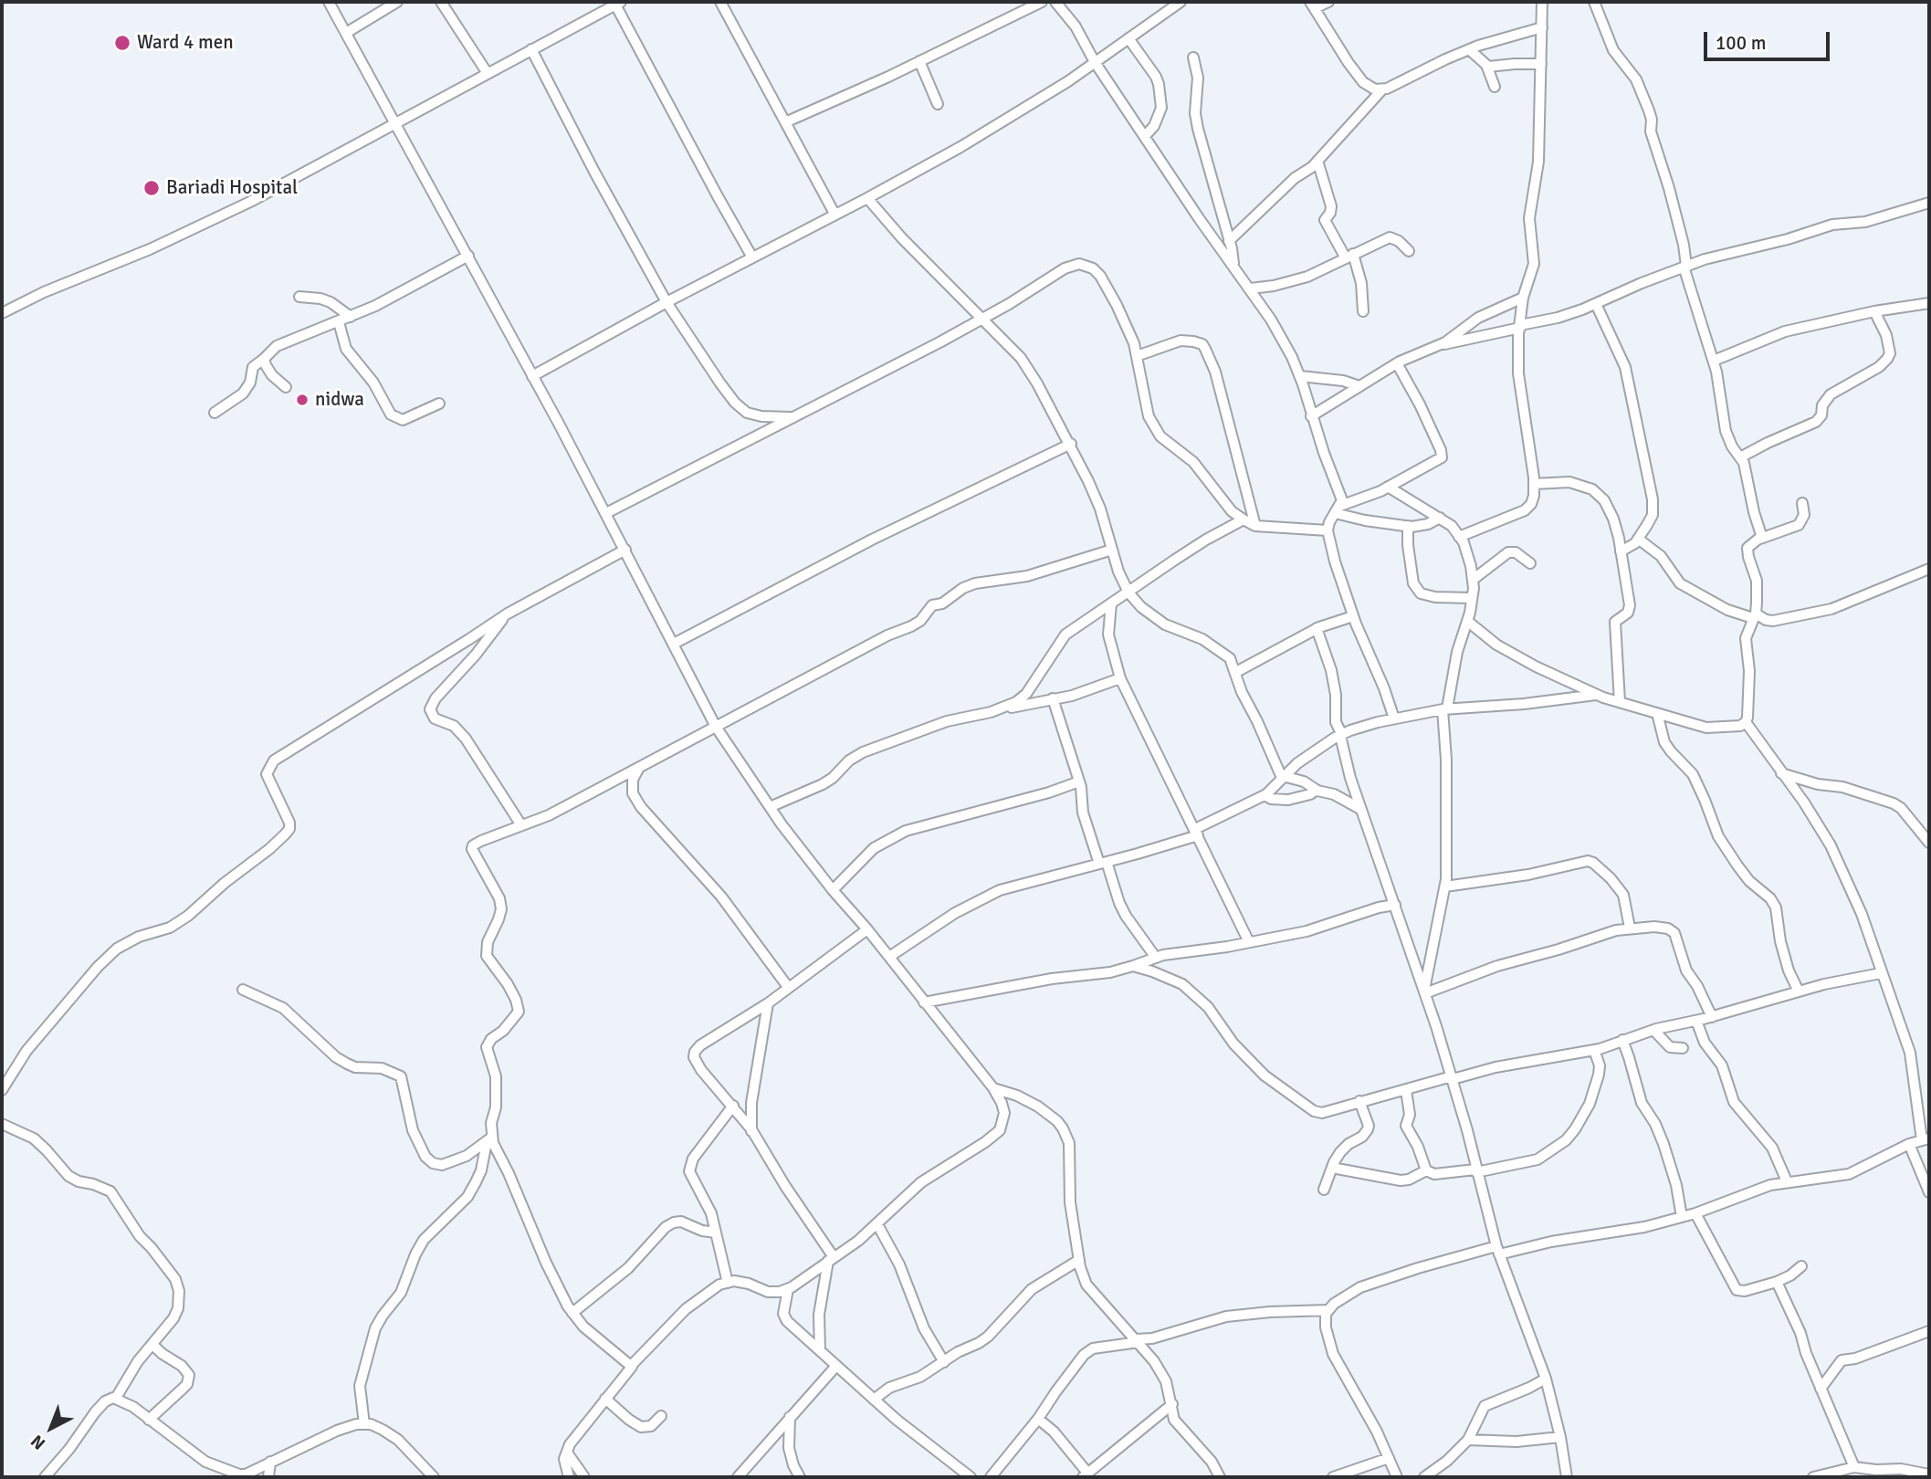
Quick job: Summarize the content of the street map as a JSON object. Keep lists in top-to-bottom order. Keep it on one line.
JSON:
{"places":["Ward 4 men","Bariadi Hospital","nidwa"],"scale_bar":"100 m","north":"bottom left"}
